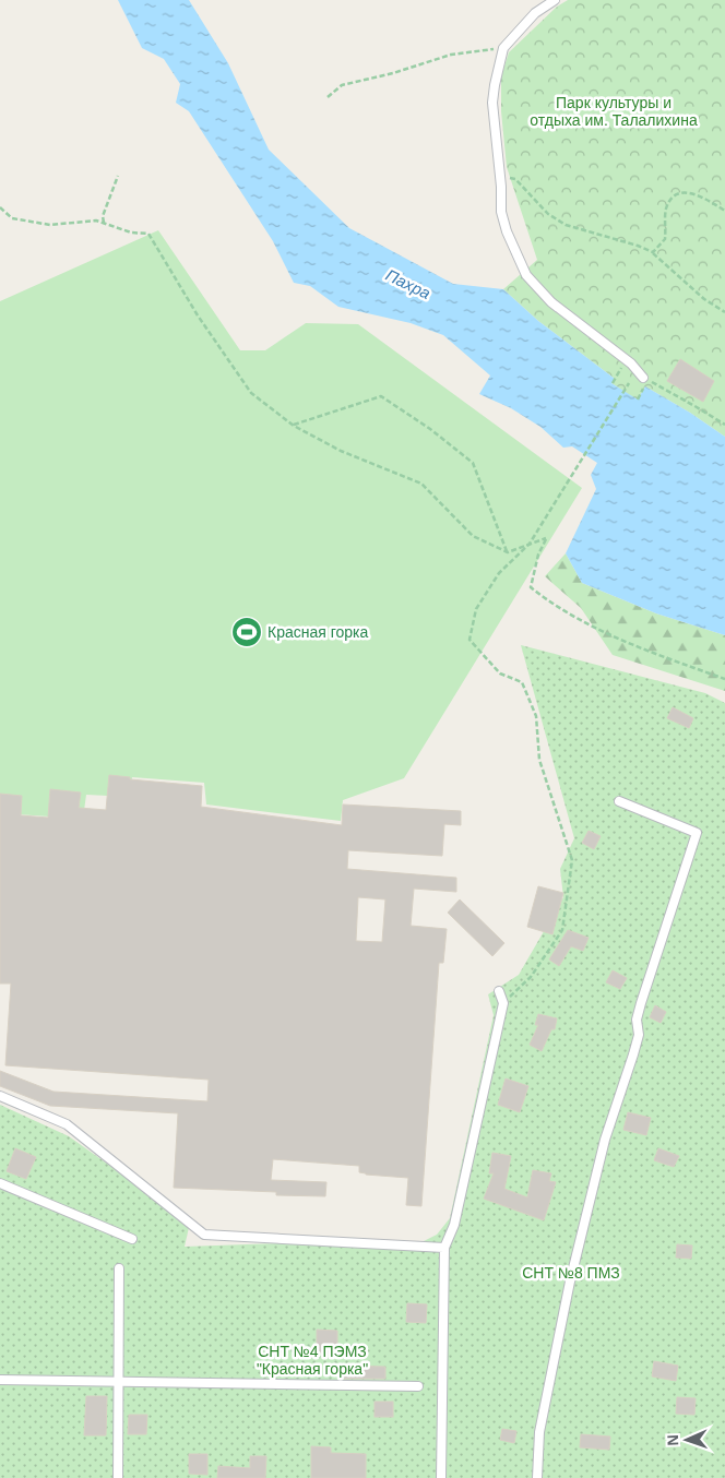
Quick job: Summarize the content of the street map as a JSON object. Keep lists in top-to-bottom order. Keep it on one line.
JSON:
{"water":["Пахра"],"parks":["Парк культуры и отдыха им. Талалихина","СНТ №8 ПМЗ","СНТ №4 ПЭМЗ \"Красная горка\""],"places":{"sports":["Красная горка"]},"north":"left"}
